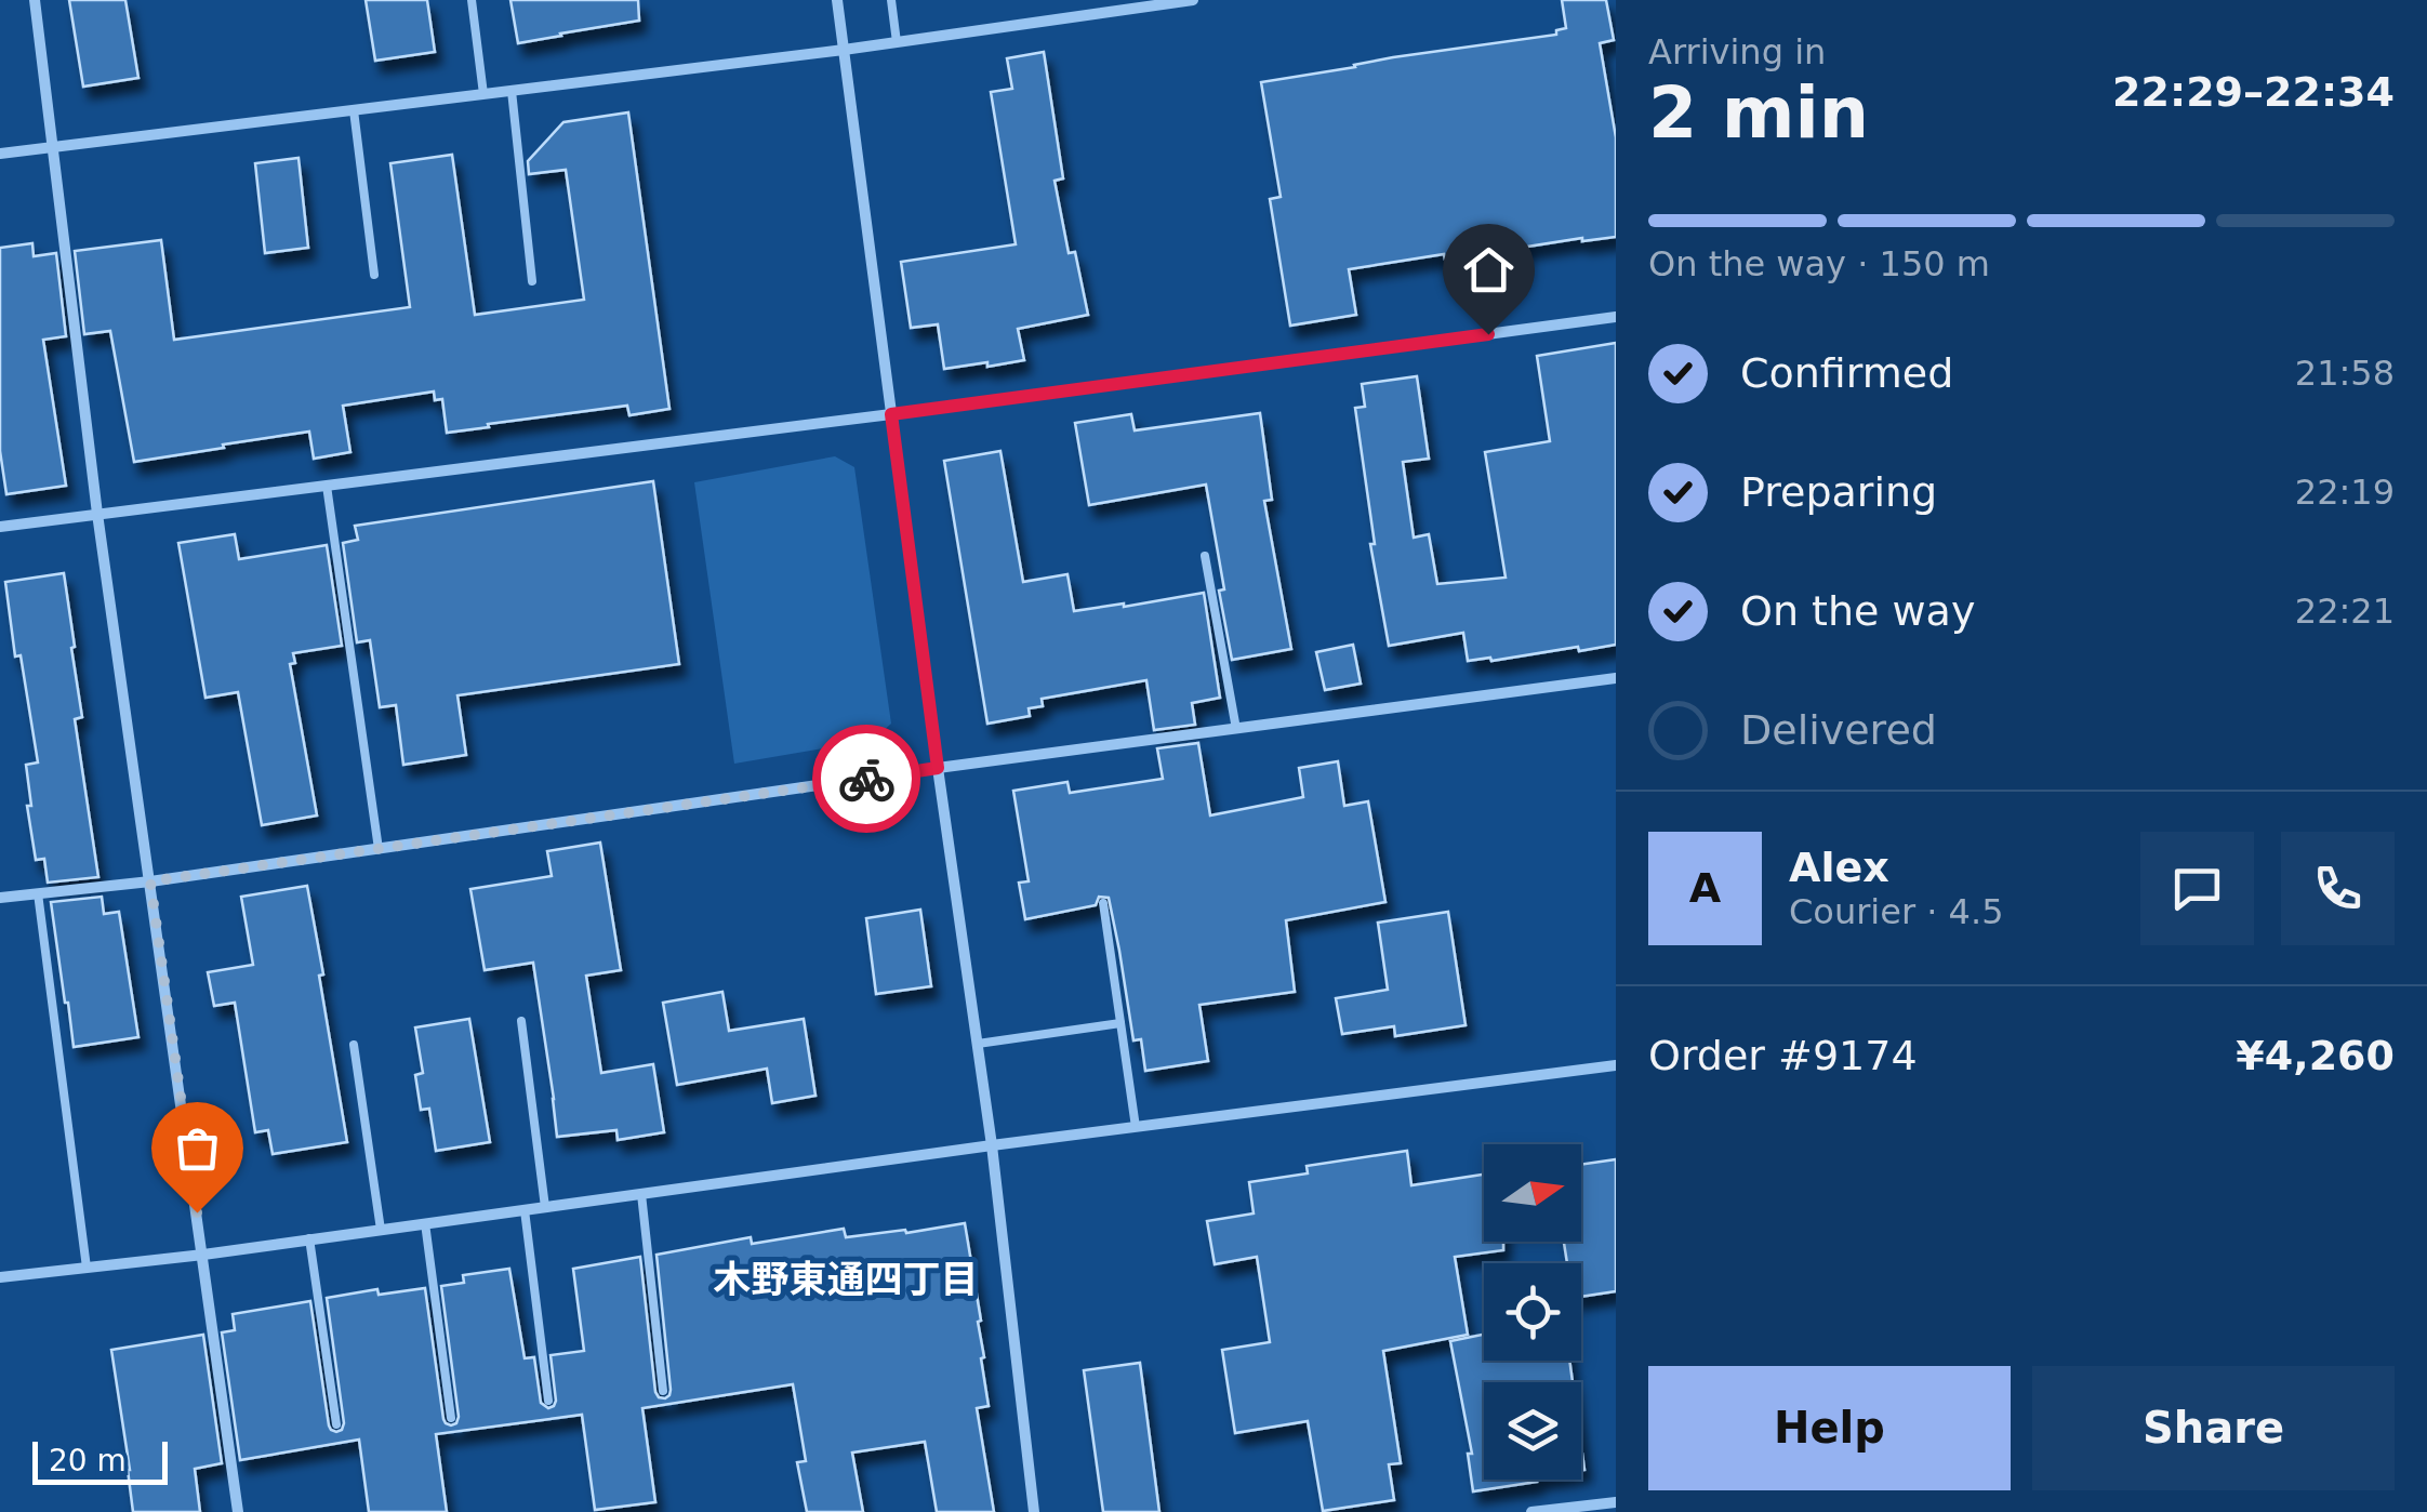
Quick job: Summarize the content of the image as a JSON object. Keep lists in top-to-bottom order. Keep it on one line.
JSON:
{"districts":["木野東通四丁目"],"scale_bar":"20 m","north":"right","page":{"heading":["2 min","Arriving in","22:29–22:34"],"panel":["Alex","Courier · 4.5","Order #9174","¥4,260"],"bar":"On the way · 150 m","list":[["Confirmed","21:58"],["Preparing","22:19"],["On the way","22:21"],"Delivered"],"round":"A","buttons":["Help","Share"],"scale":"20 m"}}
